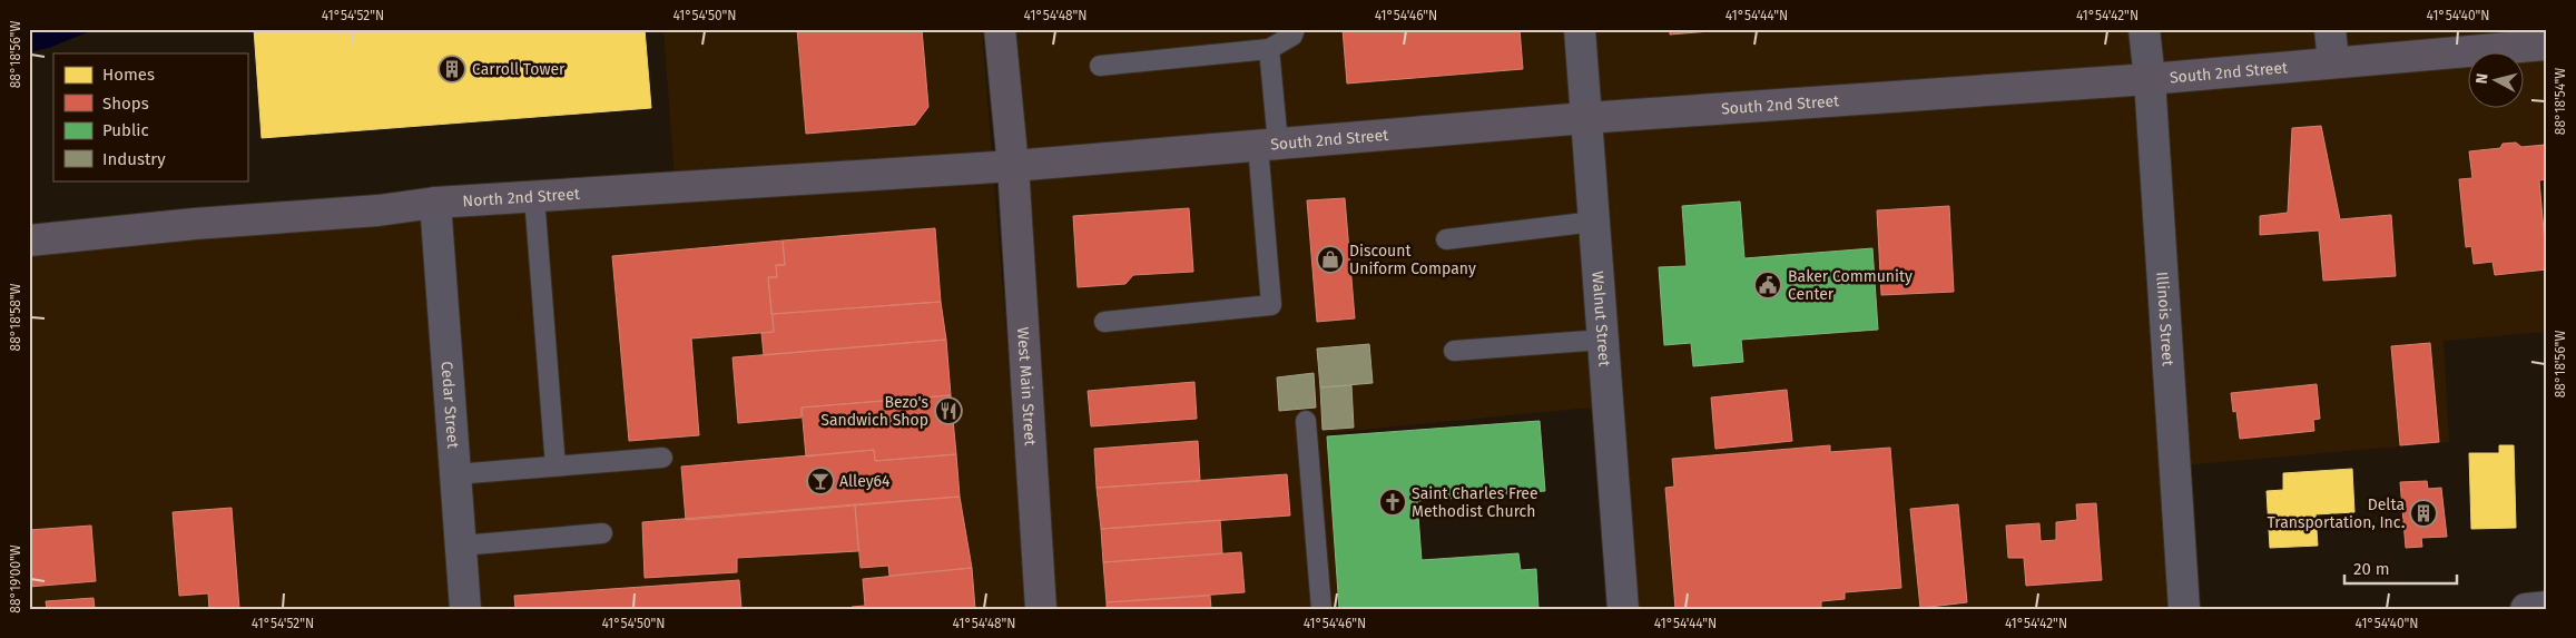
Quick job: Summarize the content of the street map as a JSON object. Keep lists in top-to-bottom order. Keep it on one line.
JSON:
{"streets":{"main road":["South 2nd Street","North 2nd Street","West Main Street"],"street":["Illinois Street","Walnut Street","Cedar Street"]},"crossings":[["South 2nd Street","North 2nd Street"],["South 2nd Street","Illinois Street"],["South 2nd Street","Walnut Street"],["South 2nd Street","West Main Street"],["North 2nd Street","West Main Street"],["North 2nd Street","Cedar Street"]],"places":{"building":["Carroll Tower","Delta Transportation, Inc."],"shop":["Discount Uniform Company"],"public building":["Baker Community Center"],"restaurant":["Bezo's Sandwich Shop"],"bar":["Alley64"],"church":["Saint Charles Free Methodist Church"]},"legend":["Homes","Shops","Public","Industry"],"scale_bar":"20 m","north":"left","coordinates":["41°54'52\"N","41°54'50\"N","41°54'48\"N","41°54'46\"N","41°54'44\"N","41°54'42\"N","41°54'40\"N","88°18'56\"W","88°18'54\"W","88°18'58\"W","88°19'00\"W"]}
